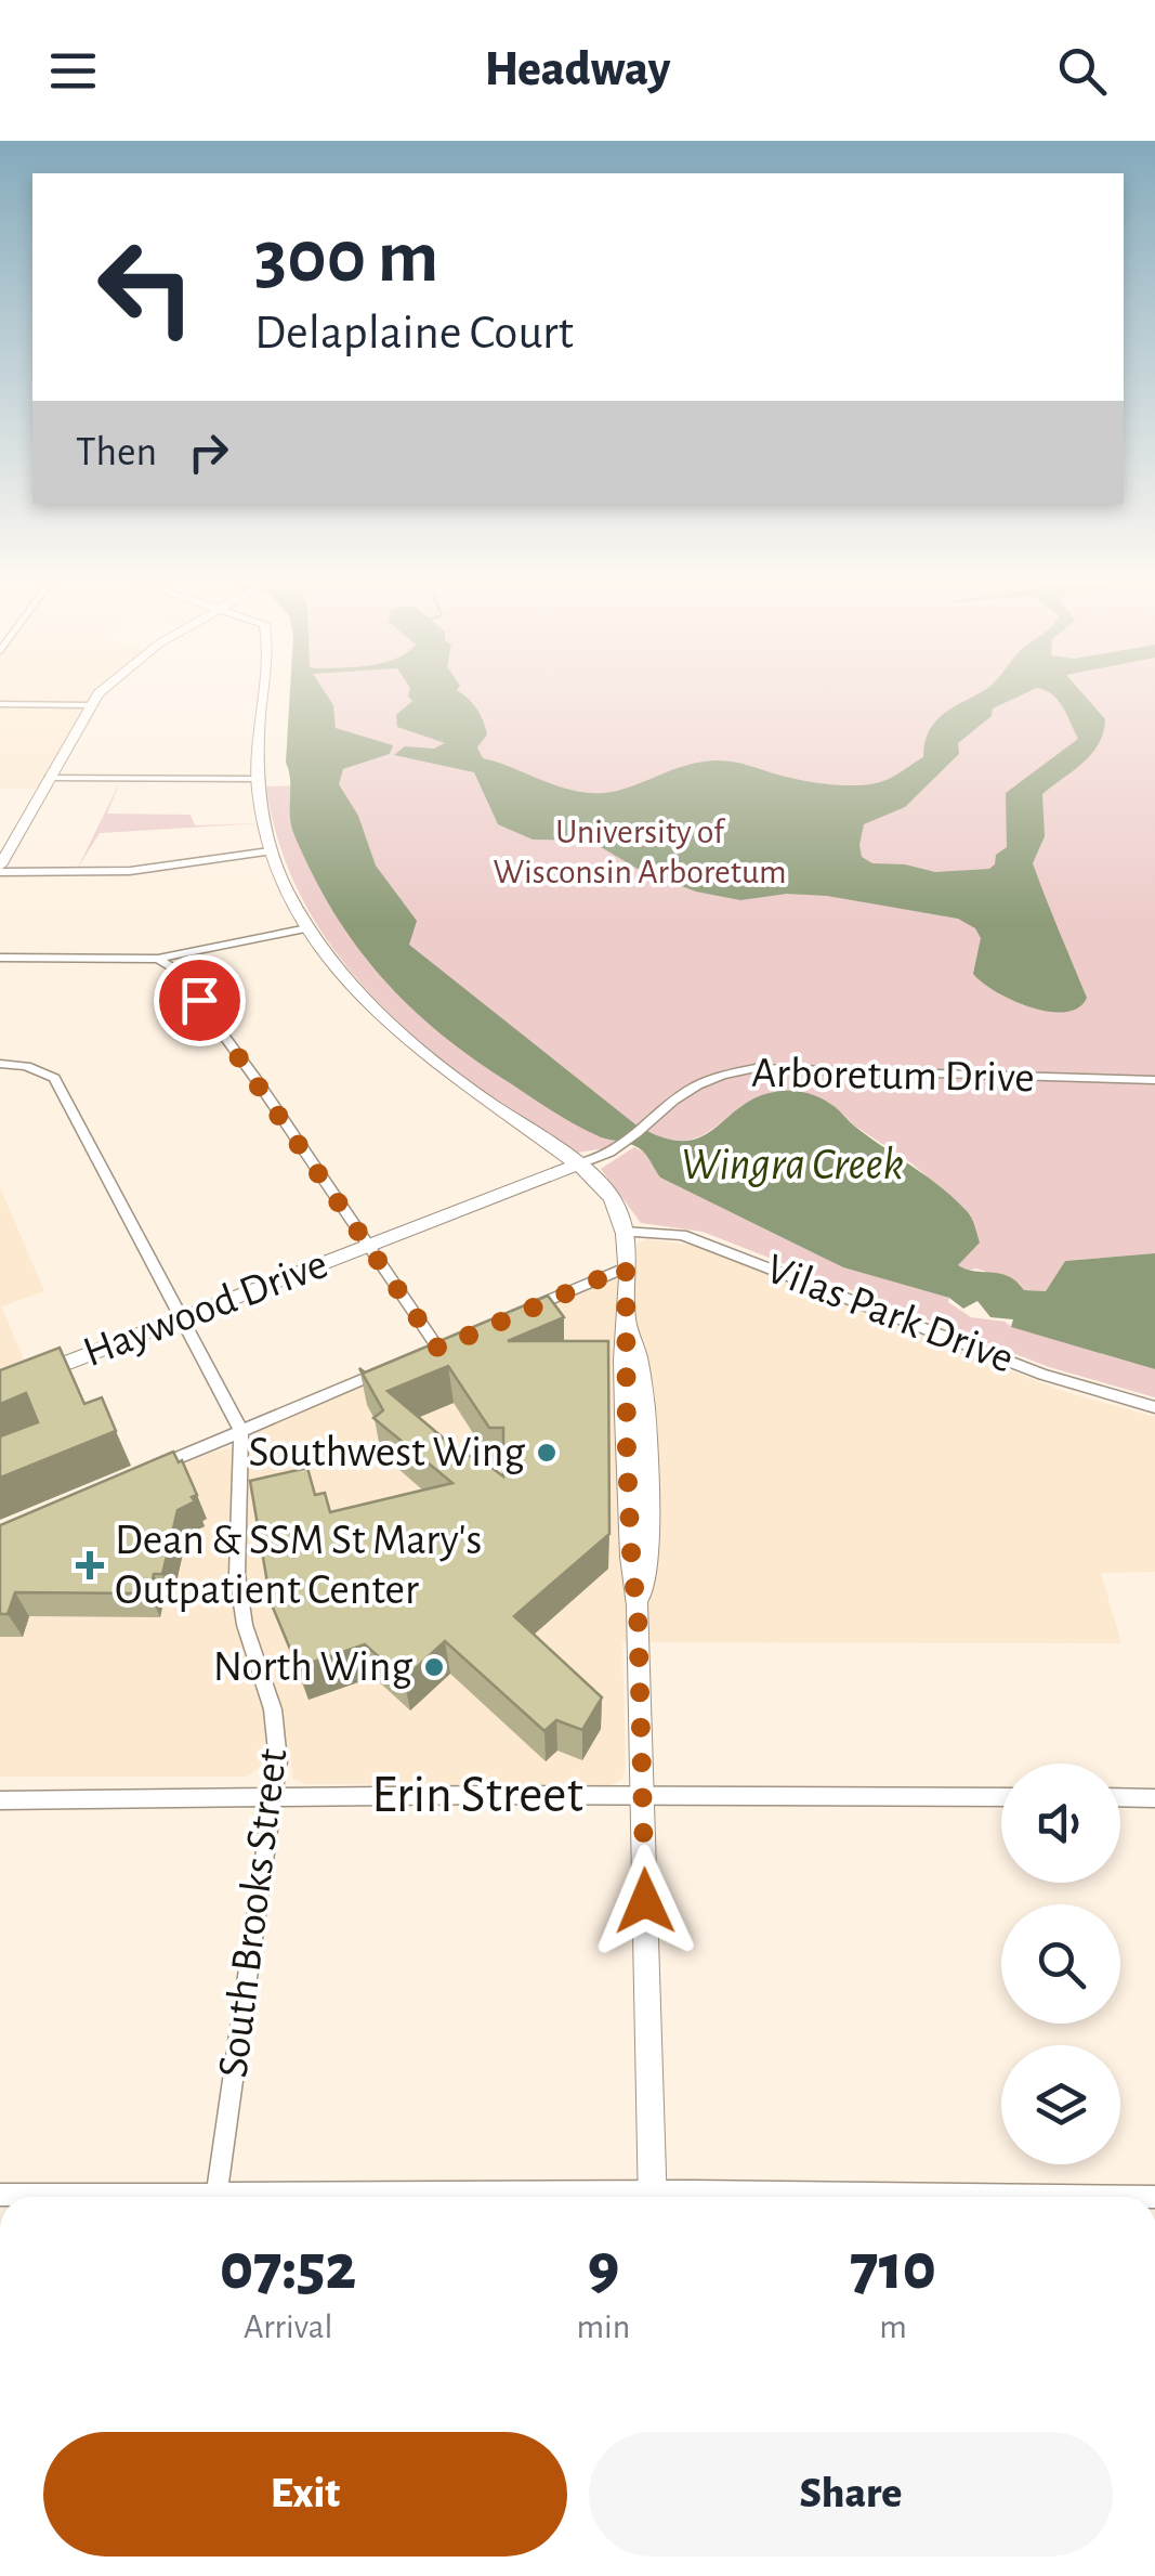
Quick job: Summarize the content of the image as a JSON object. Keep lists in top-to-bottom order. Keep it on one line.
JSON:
{"streets":{"street":["Arboretum Drive","Haywood Drive","Vilas Park Drive","Erin Street","South Brooks Street"]},"crossings":[["Arboretum Drive","Haywood Drive"],["Haywood Drive","South Brooks Street"],["Erin Street","South Brooks Street"]],"water":["Wingra Creek"],"parks":["University of Wisconsin Arboretum"],"places":{"other":["Southwest Wing","North Wing"],"health":["Dean & SSM St Mary's Outpatient Center"]},"page":{"header":"Headway","turn":["300 m","Delaplaine Court"],"then":"Then","eta":["07:52","Arrival","9","min","710","m"],"buttons":["Exit","Share"]}}
